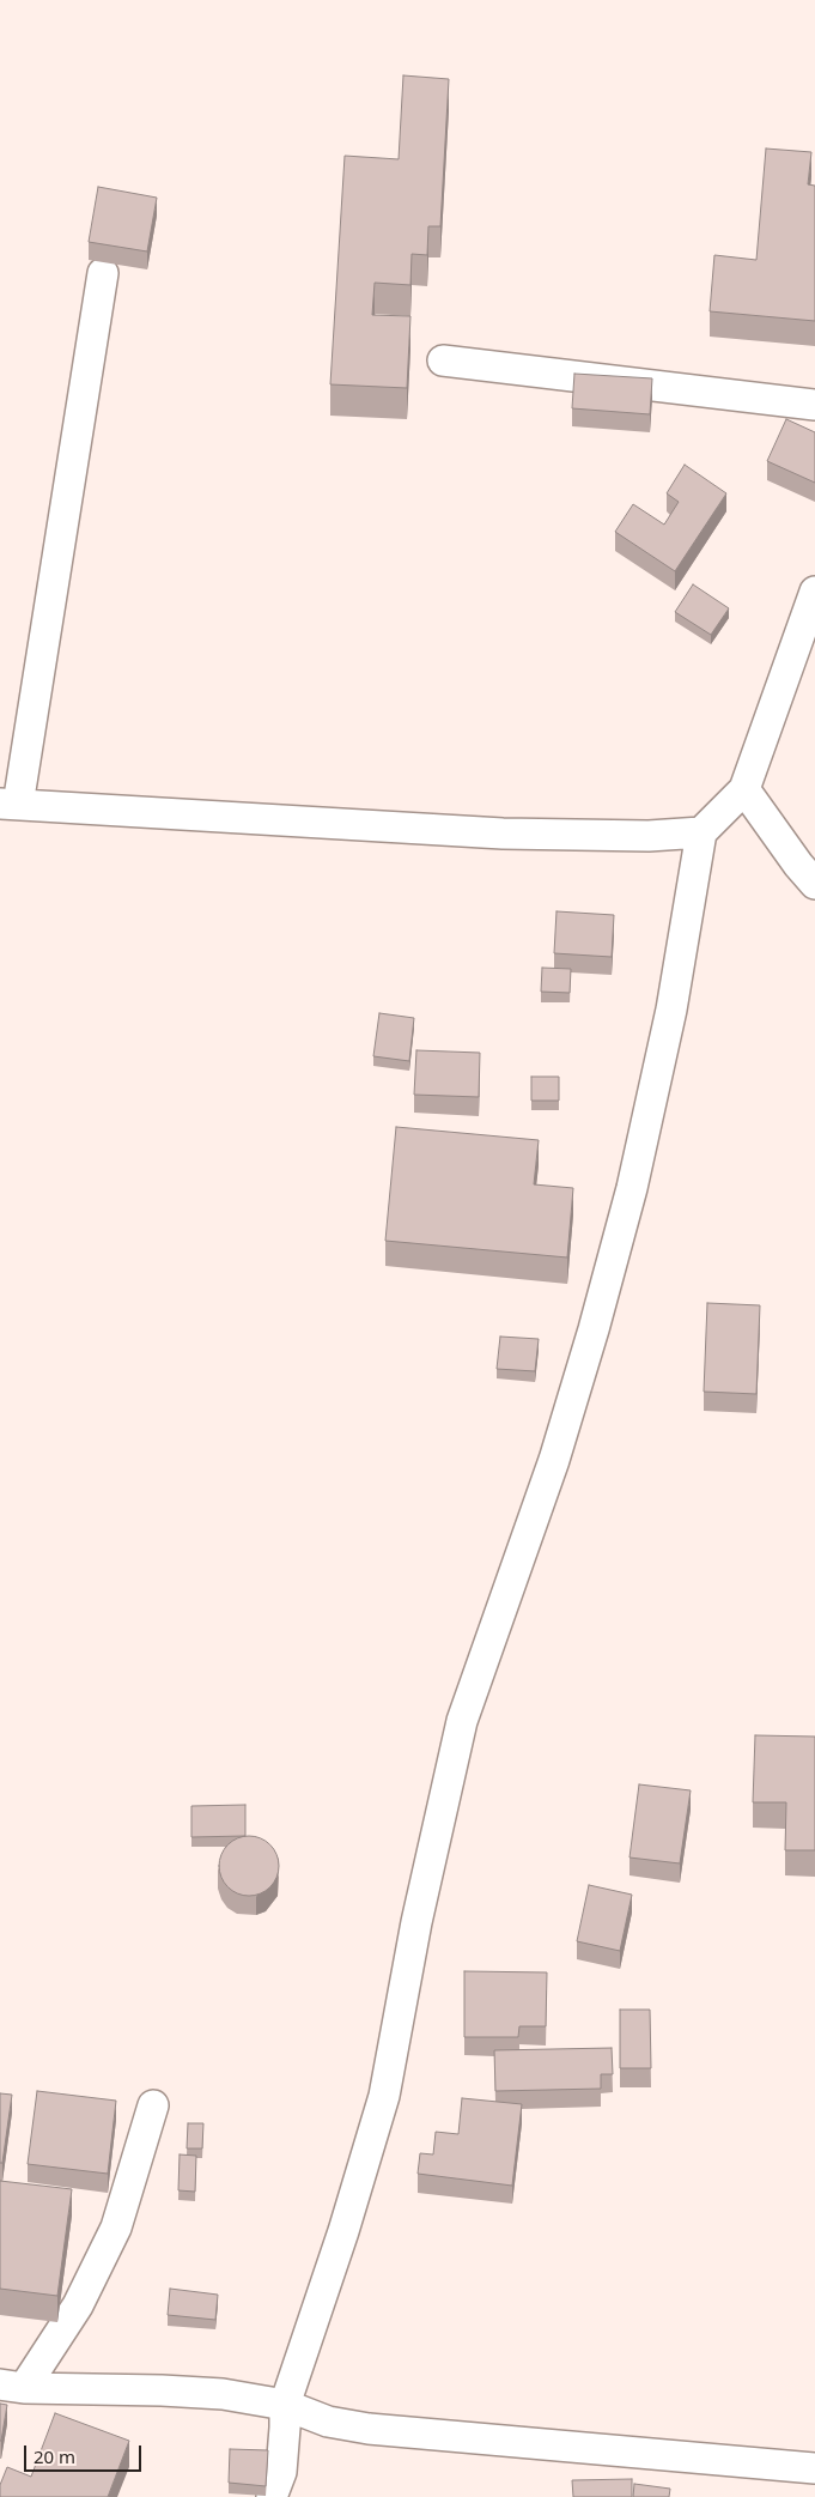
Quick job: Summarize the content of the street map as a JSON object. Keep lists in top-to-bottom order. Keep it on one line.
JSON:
{"scale_bar":"20 m"}
